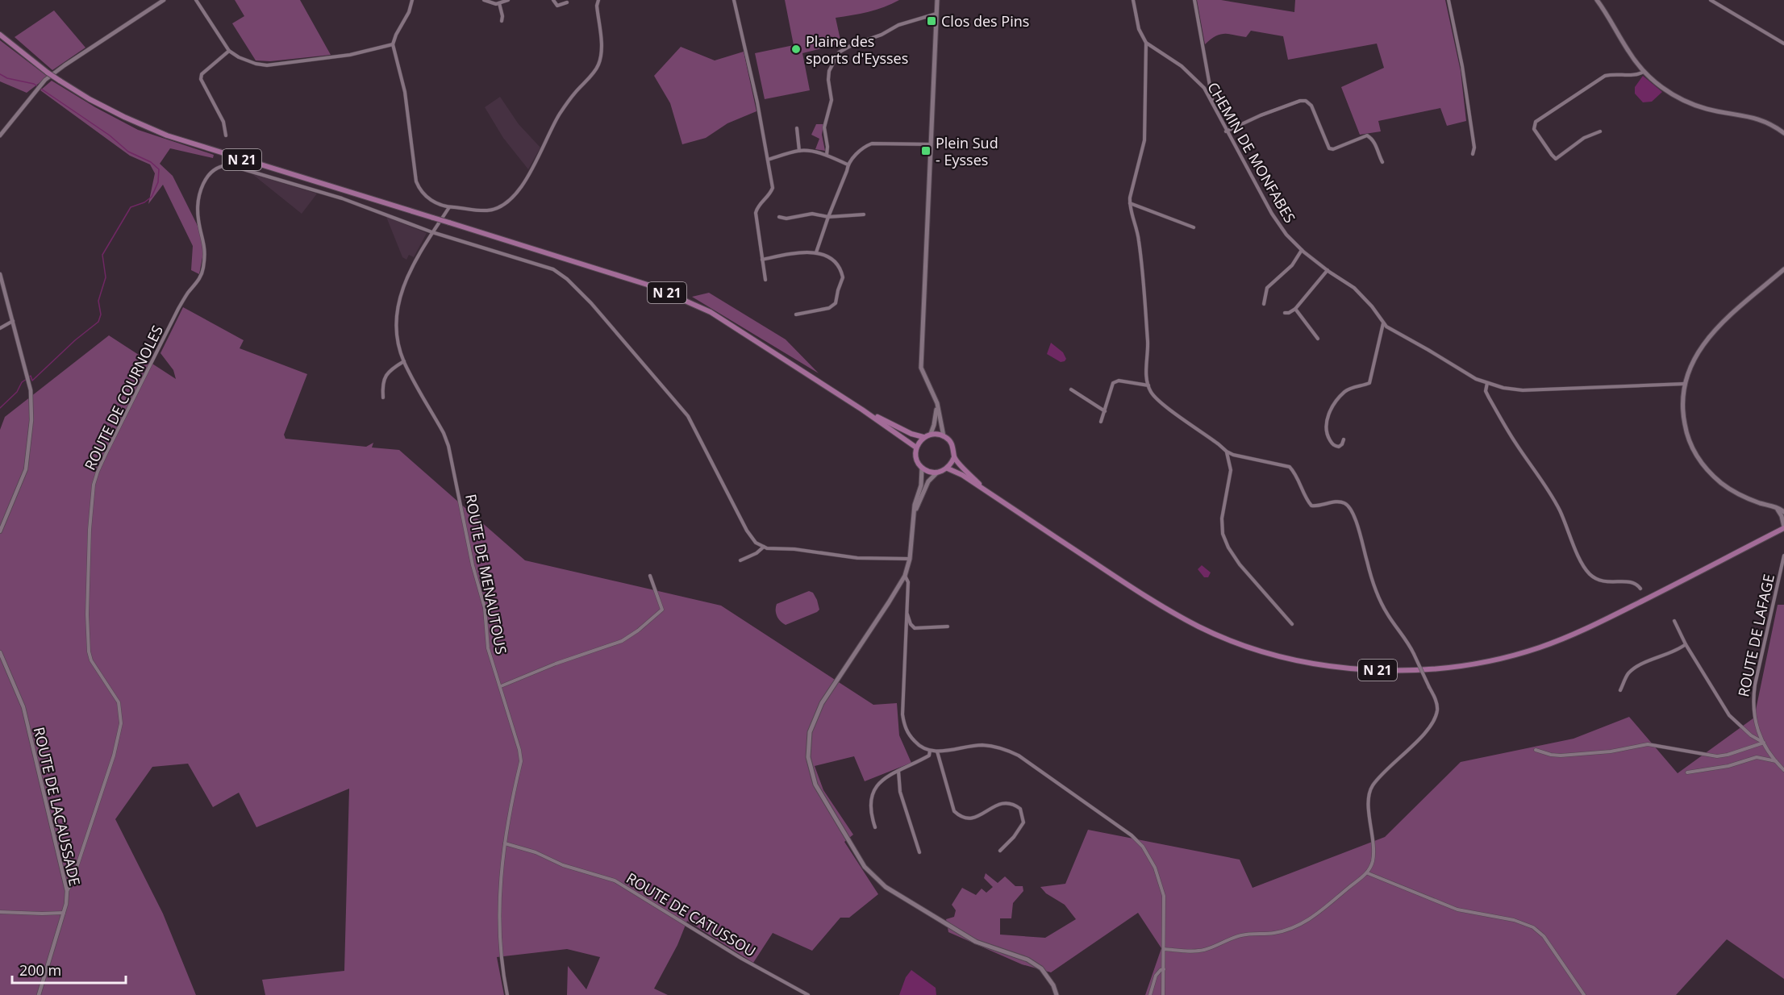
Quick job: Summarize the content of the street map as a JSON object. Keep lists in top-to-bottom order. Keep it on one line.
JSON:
{"streets":{"main road":["N 21"],"street":["CHEMIN DE MONFABES","ROUTE DE COURNOLES","ROUTE DE MENAUTOUS","ROUTE DE LAFAGE","ROUTE DE LACAUSSADE","ROUTE DE CATUSSOU"]},"crossings":[["ROUTE DE COURNOLES","ROUTE DE MENAUTOUS"],["ROUTE DE COURNOLES","ROUTE DE LACAUSSADE"],["ROUTE DE MENAUTOUS","ROUTE DE CATUSSOU"]],"places":{"transit":["Clos des Pins","Plein Sud - Eysses"],"other":["Plaine des sports d'Eysses"]},"scale_bar":"200 m"}
